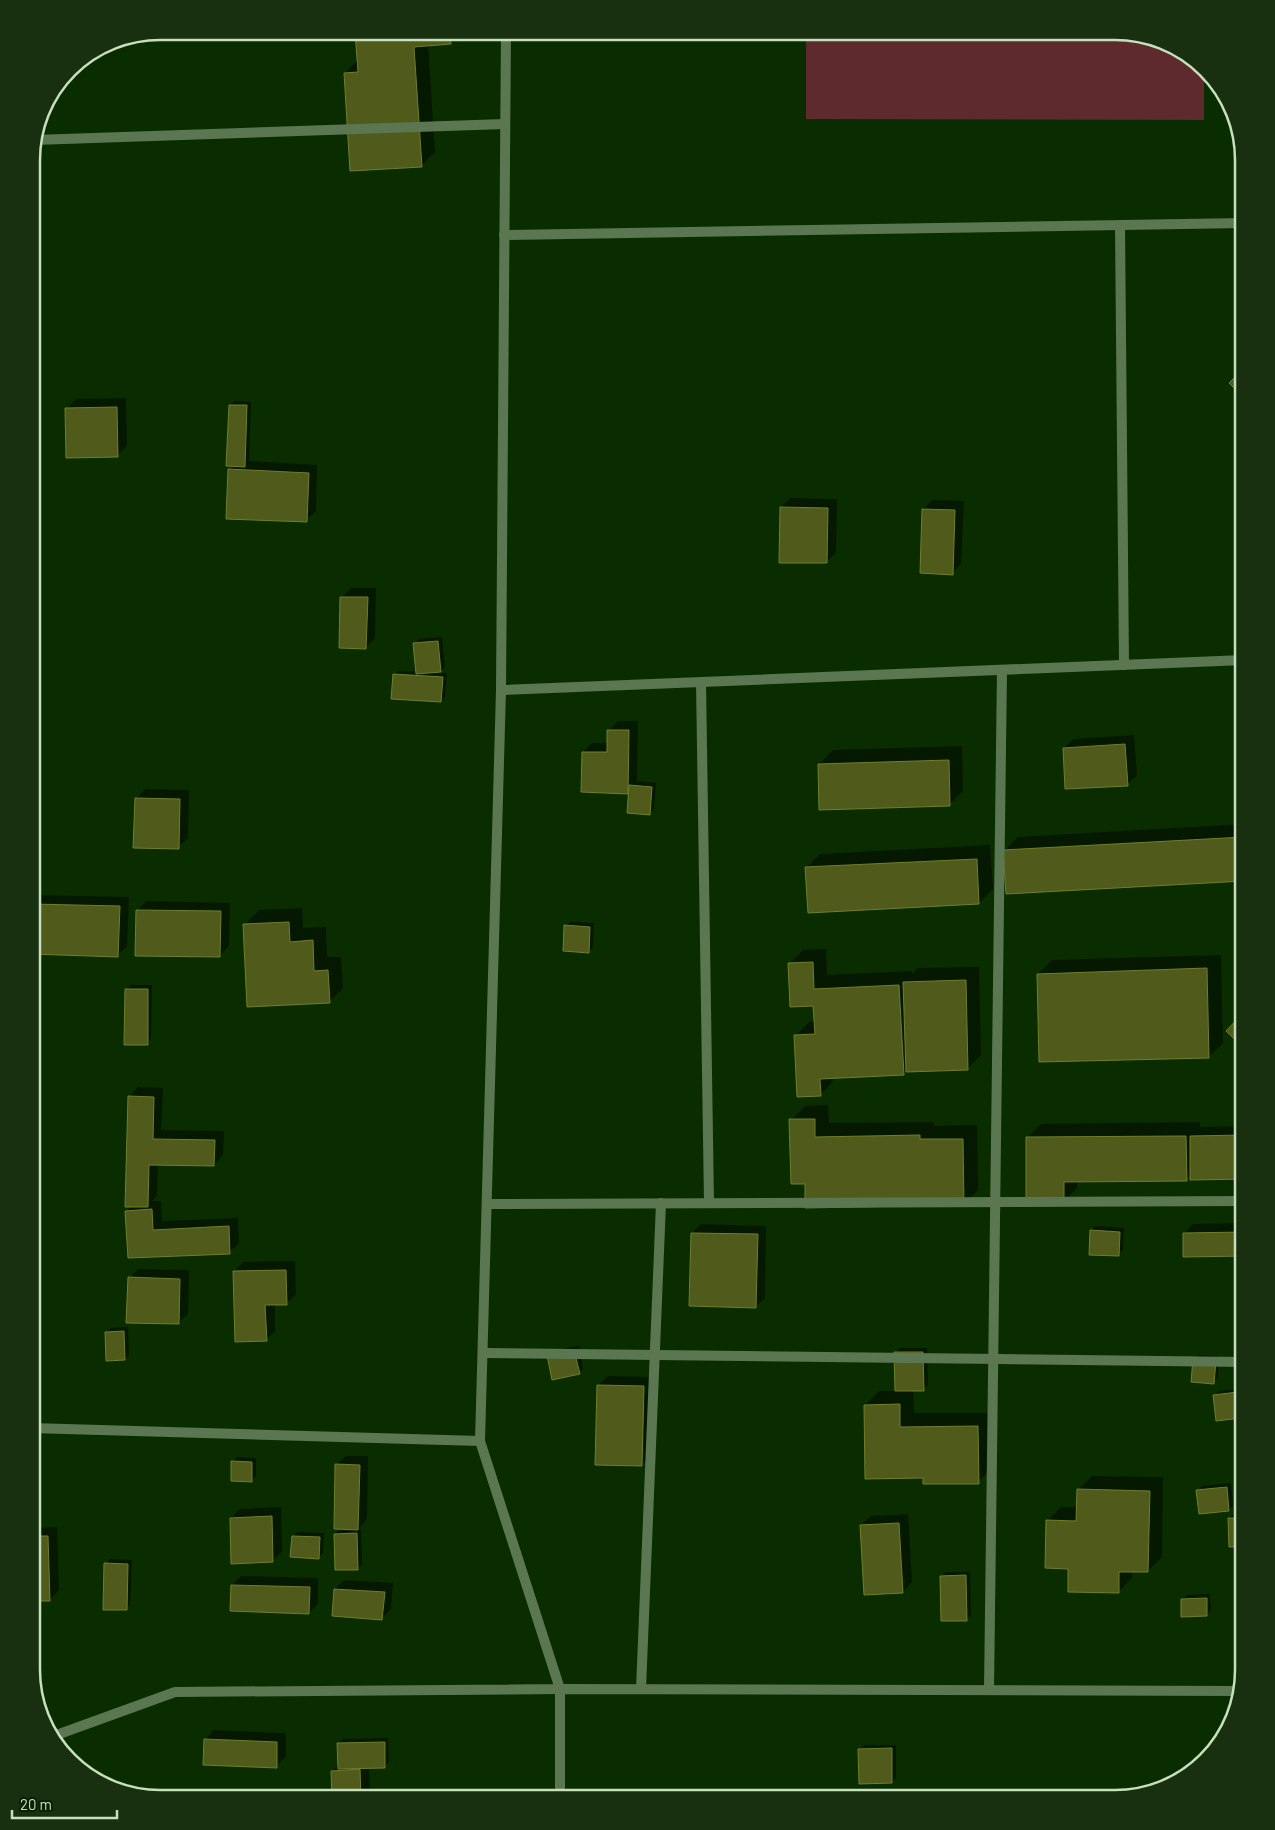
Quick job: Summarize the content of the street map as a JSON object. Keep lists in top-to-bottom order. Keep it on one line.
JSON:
{"scale_bar":"20 m"}
